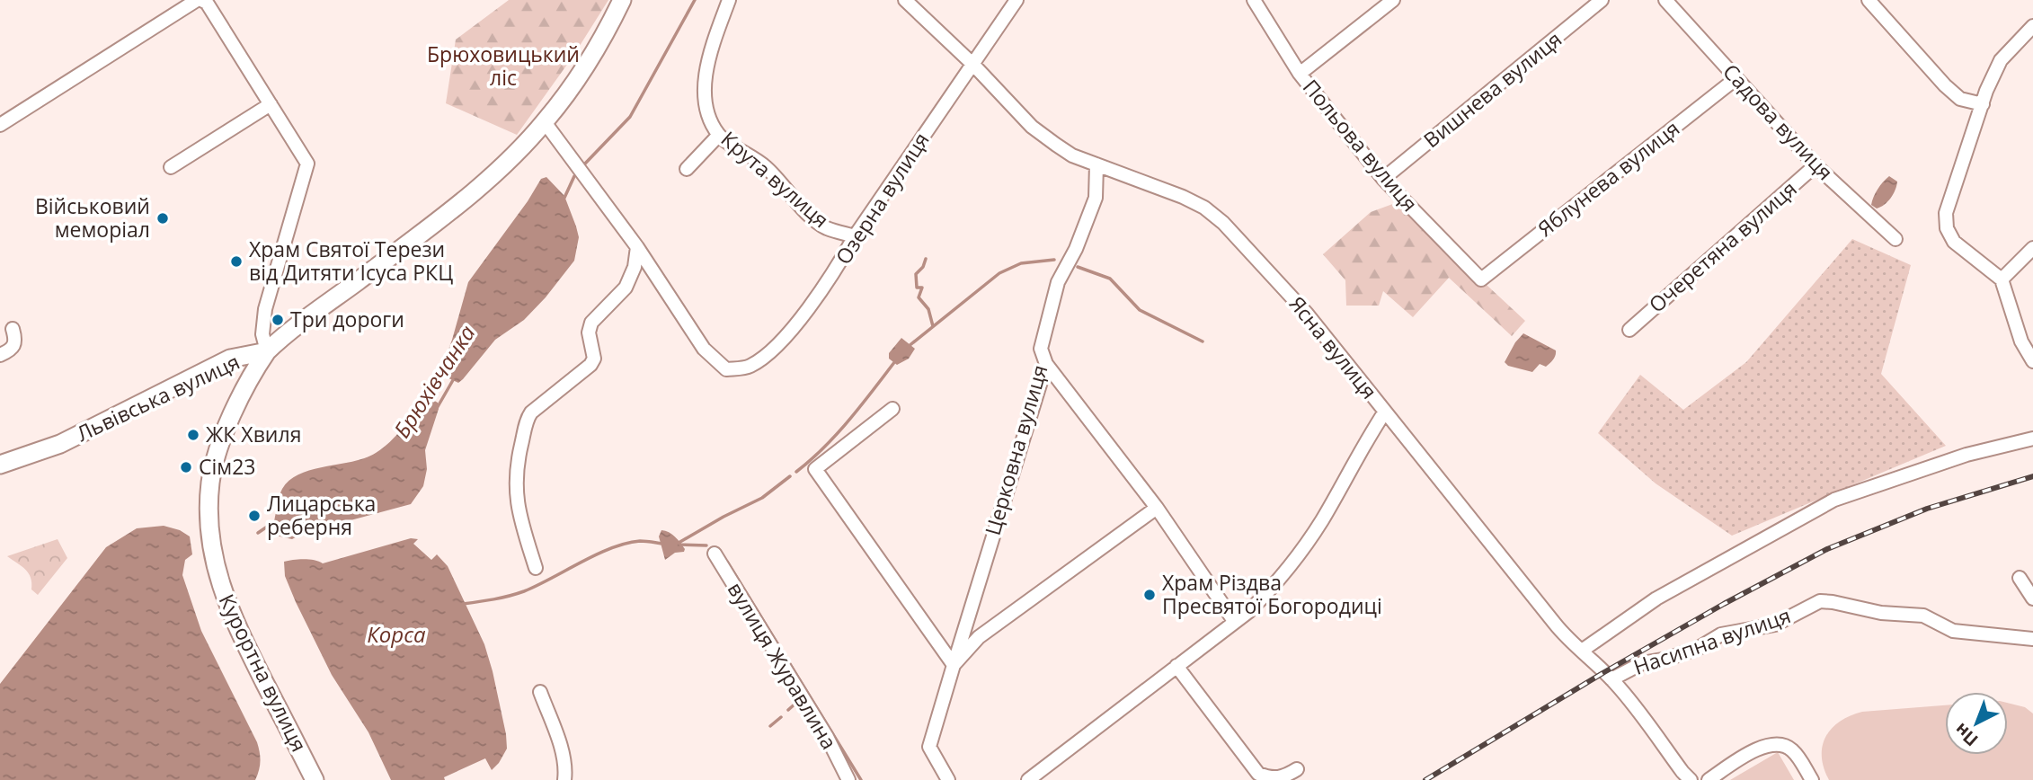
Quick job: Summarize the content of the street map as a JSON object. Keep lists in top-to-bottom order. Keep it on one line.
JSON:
{"streets":{"main road":["Львівська вулиця","Курортна вулиця"],"street":["Вишнева вулиця","Садова вулиця","Польова вулиця","Яблунева вулиця","Крута вулиця","Озерна вулиця","Очеретяна вулиця","Ясна вулиця","Церковна вулиця","Насипна вулиця","вулиця Журавлина"]},"crossings":[["Вишнева вулиця","Польова вулиця"],["Садова вулиця","Яблунева вулиця"],["Садова вулиця","Очеретяна вулиця"],["Польова вулиця","Яблунева вулиця"],["Крута вулиця","Озерна вулиця"],["Озерна вулиця","Ясна вулиця"],["Ясна вулиця","Церковна вулиця"],["Ясна вулиця","Насипна вулиця"],["Львівська вулиця","Курортна вулиця"]],"water":["Брюхівчанка","Корса"],"parks":["Брюховицький ліс"],"places":["Військовий меморіал","Храм Святої Терези від Дитяти Ісуса РКЦ","Три дороги","ЖК Хвиля","Сім23","Лицарська реберня","Храм Різдва Пресвятої Богородиці"],"north":"bottom left"}
